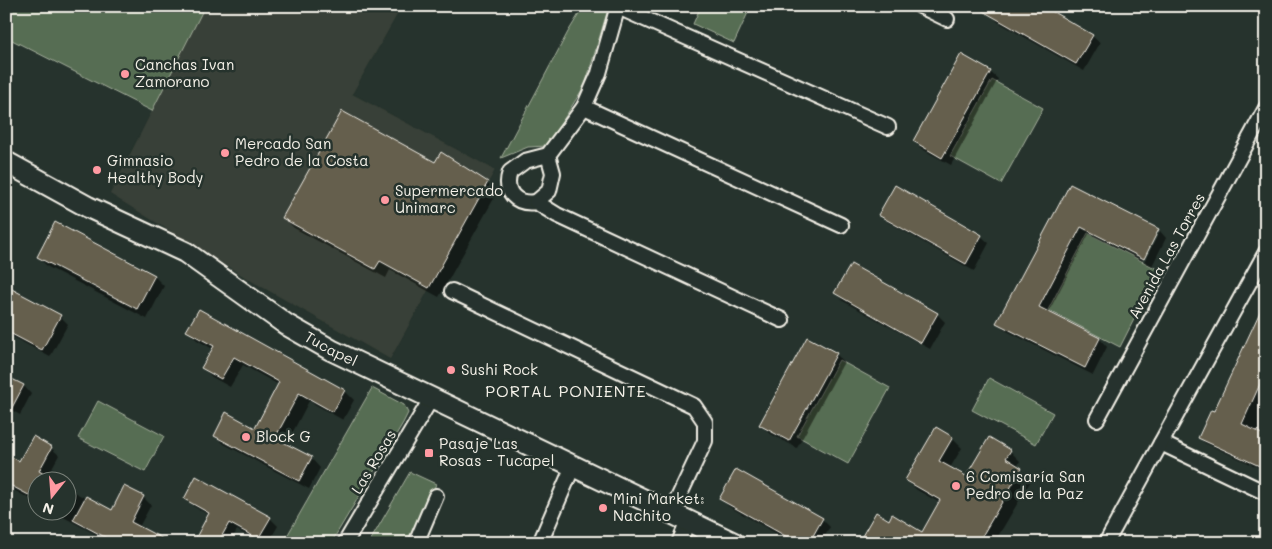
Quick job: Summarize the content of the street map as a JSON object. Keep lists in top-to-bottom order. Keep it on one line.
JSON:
{"streets":{"main road":["Tucapel"],"street":["Avenida Las Torres","Las Rosas"]},"crossings":[["Tucapel","Las Rosas"]],"districts":["PORTAL PONIENTE"],"places":{"other":["Canchas Ivan Zamorano","Mercado San Pedro de la Costa","Gimnasio Healthy Body","Supermercado Unimarc","Sushi Rock","Block G","6 Comisaría San Pedro de la Paz","Mini Market: Nachito"],"transit":["Pasaje Las Rosas - Tucapel"]},"north":"bottom"}
